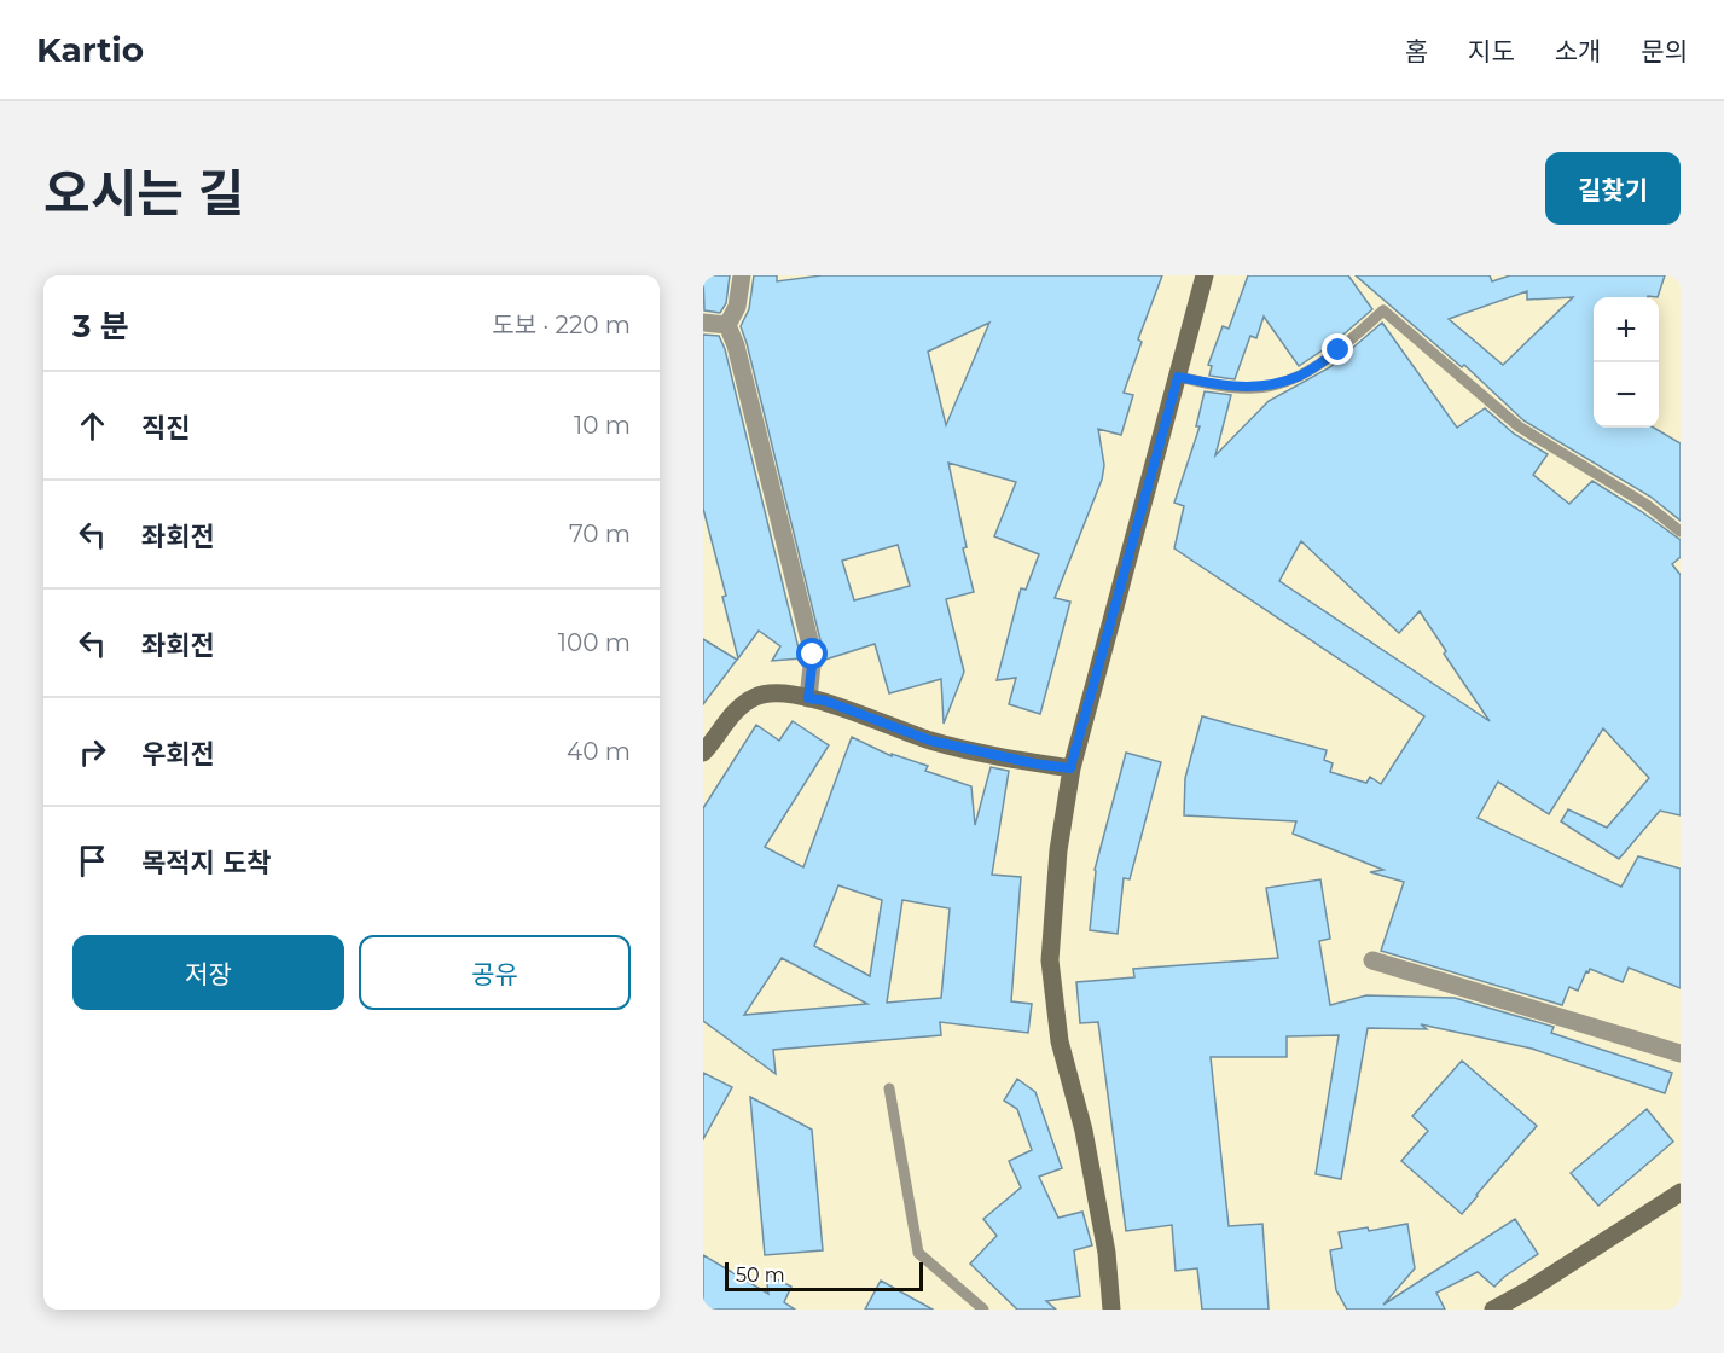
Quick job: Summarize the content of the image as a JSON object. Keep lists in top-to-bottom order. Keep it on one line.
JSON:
{"scale_bar":"50 m","page":{"header":"Kartio","nav":["홈","지도","소개","문의"],"title":"오시는 길","buttons":["길찾기",["저장","공유"]],"heading":["3 분","도보 · 220 m"],"map_buttons":["+","−"],"list":[["직진","10 m"],["좌회전","70 m"],["좌회전","100 m"],["우회전","40 m"],"목적지 도착"],"scale":"50 m"}}
